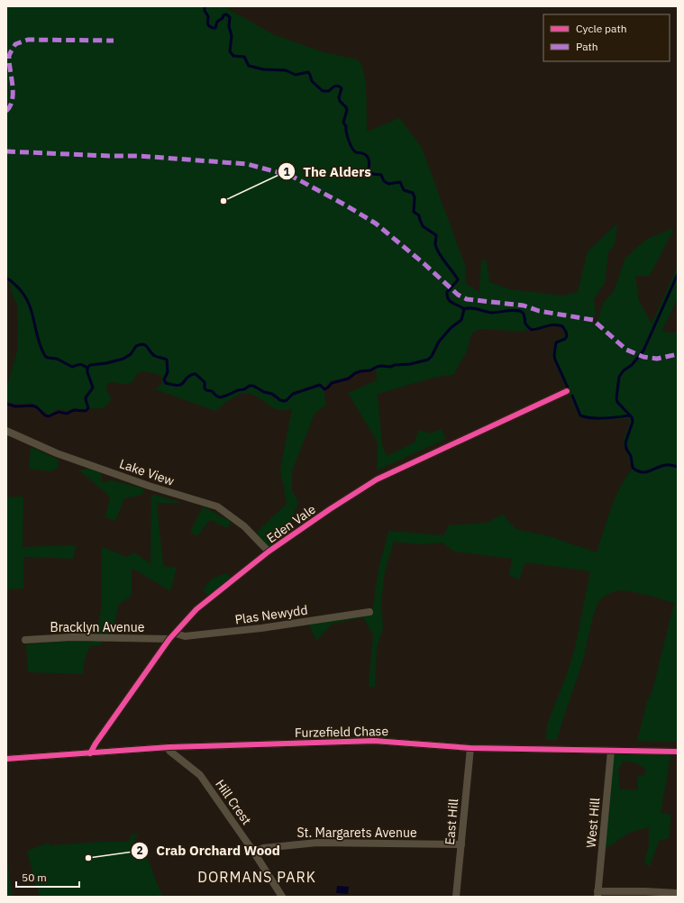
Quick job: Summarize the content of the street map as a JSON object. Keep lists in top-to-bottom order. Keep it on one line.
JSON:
{"streets":{"street":["Lake View","Eden Vale","Plas Newydd","Bracklyn Avenue","Furzefield Chase","Hill Crest","East Hill","West Hill","St. Margarets Avenue"]},"crossings":[["Lake View","Eden Vale"],["Eden Vale","Plas Newydd"],["Eden Vale","Bracklyn Avenue"],["Eden Vale","Furzefield Chase"],["Furzefield Chase","Hill Crest"],["Furzefield Chase","East Hill"],["Furzefield Chase","West Hill"],["Hill Crest","St. Margarets Avenue"],["East Hill","St. Margarets Avenue"]],"districts":["DORMANS PARK"],"places":["The Alders","Crab Orchard Wood"],"legend":["Cycle path","Path"],"scale_bar":"50 m"}
